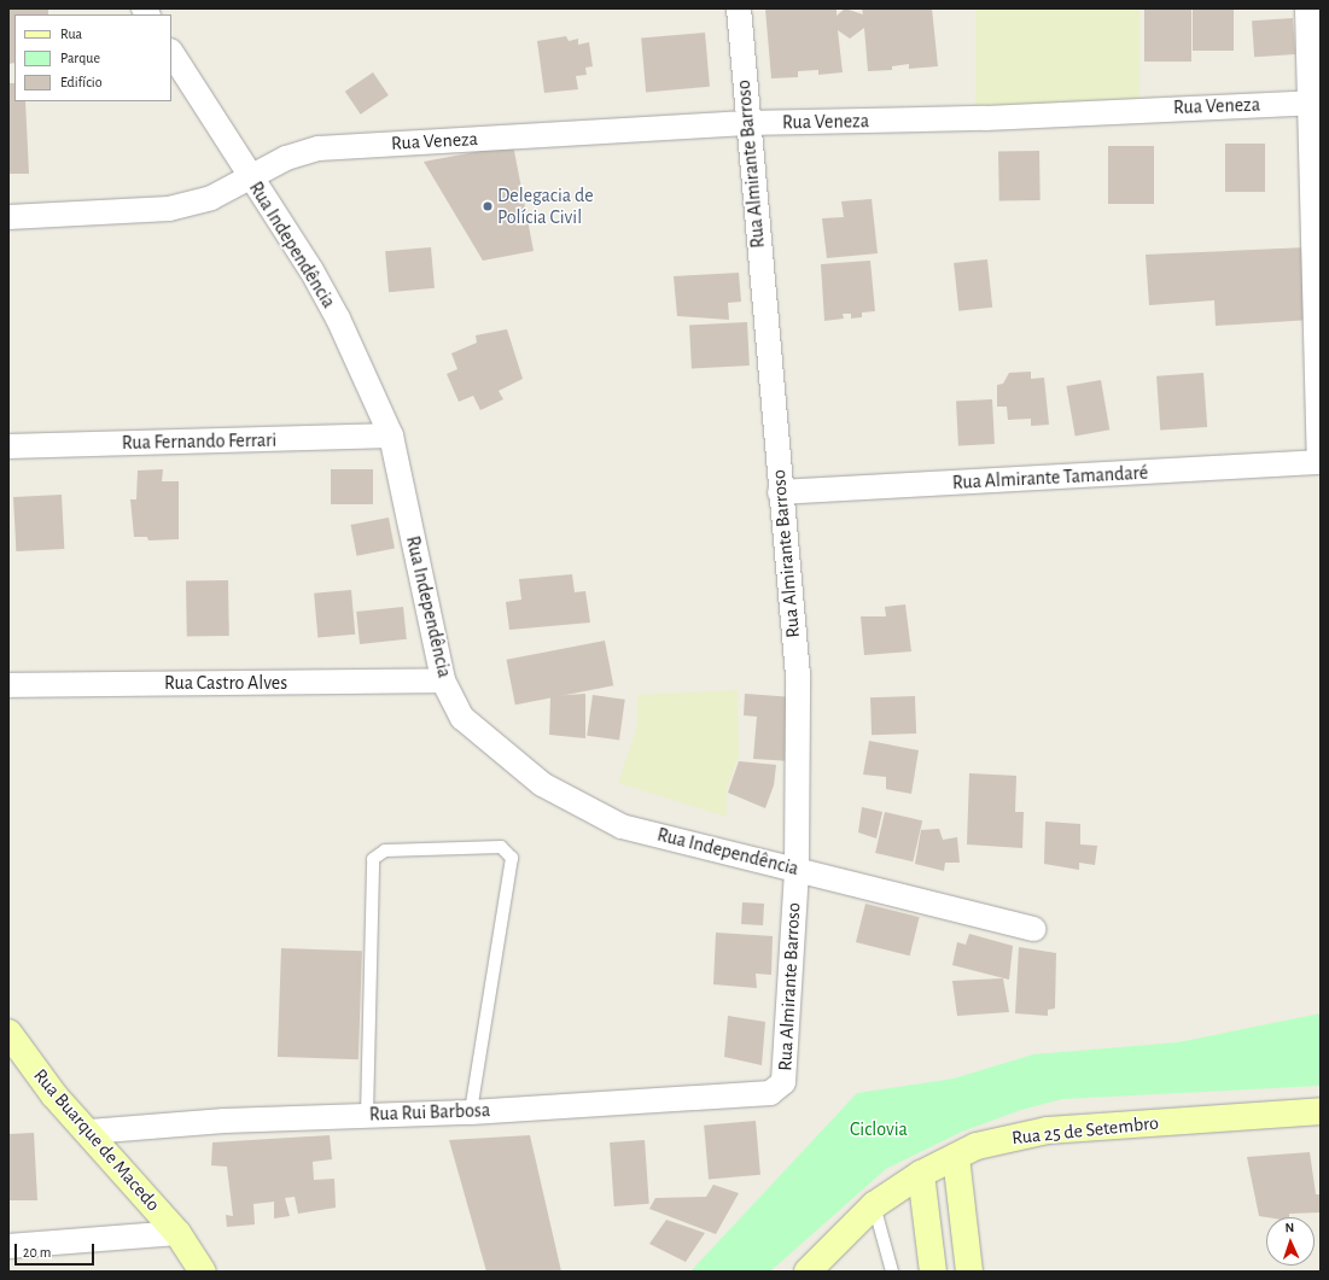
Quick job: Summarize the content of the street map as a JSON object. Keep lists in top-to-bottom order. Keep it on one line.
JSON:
{"streets":{"main road":["Rua 25 de Setembro","Rua Buarque de Macedo"],"street":["Rua Veneza","Rua Almirante Barroso","Rua Independência","Rua Fernando Ferrari","Rua Almirante Tamandaré","Rua Castro Alves","Rua Rui Barbosa"]},"crossings":[["Rua Veneza","Rua Almirante Barroso"],["Rua Veneza","Rua Independência"],["Rua Almirante Barroso","Rua Independência"],["Rua Almirante Barroso","Rua Almirante Tamandaré"],["Rua Almirante Barroso","Rua Rui Barbosa"],["Rua Independência","Rua Fernando Ferrari"],["Rua Independência","Rua Castro Alves"],["Rua Rui Barbosa","Rua Buarque de Macedo"]],"parks":["Ciclovia"],"places":["Delegacia de Polícia Civil"],"legend":["Rua","Parque","Edifício"],"scale_bar":"20 m","north":"top"}
